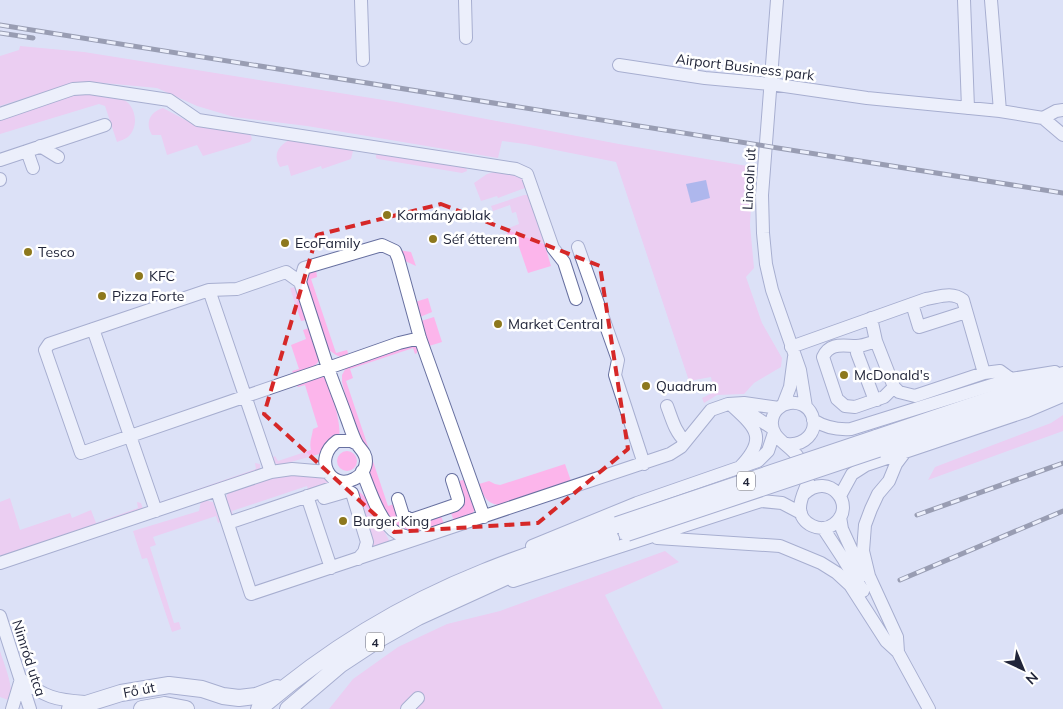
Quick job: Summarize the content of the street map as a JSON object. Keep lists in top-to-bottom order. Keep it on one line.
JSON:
{"streets":{"main road":["4","Fő út"],"street":["Airport Business park","Lincoln út","Nimród utca"]},"crossings":[["Airport Business park","Lincoln út"],["4","Fő út"]],"places":["Kormányablak","Séf étterem","EcoFamily","Tesco","KFC","Pizza Forte","Market Central","McDonald's","Quadrum","Burger King"],"north":"bottom right"}
